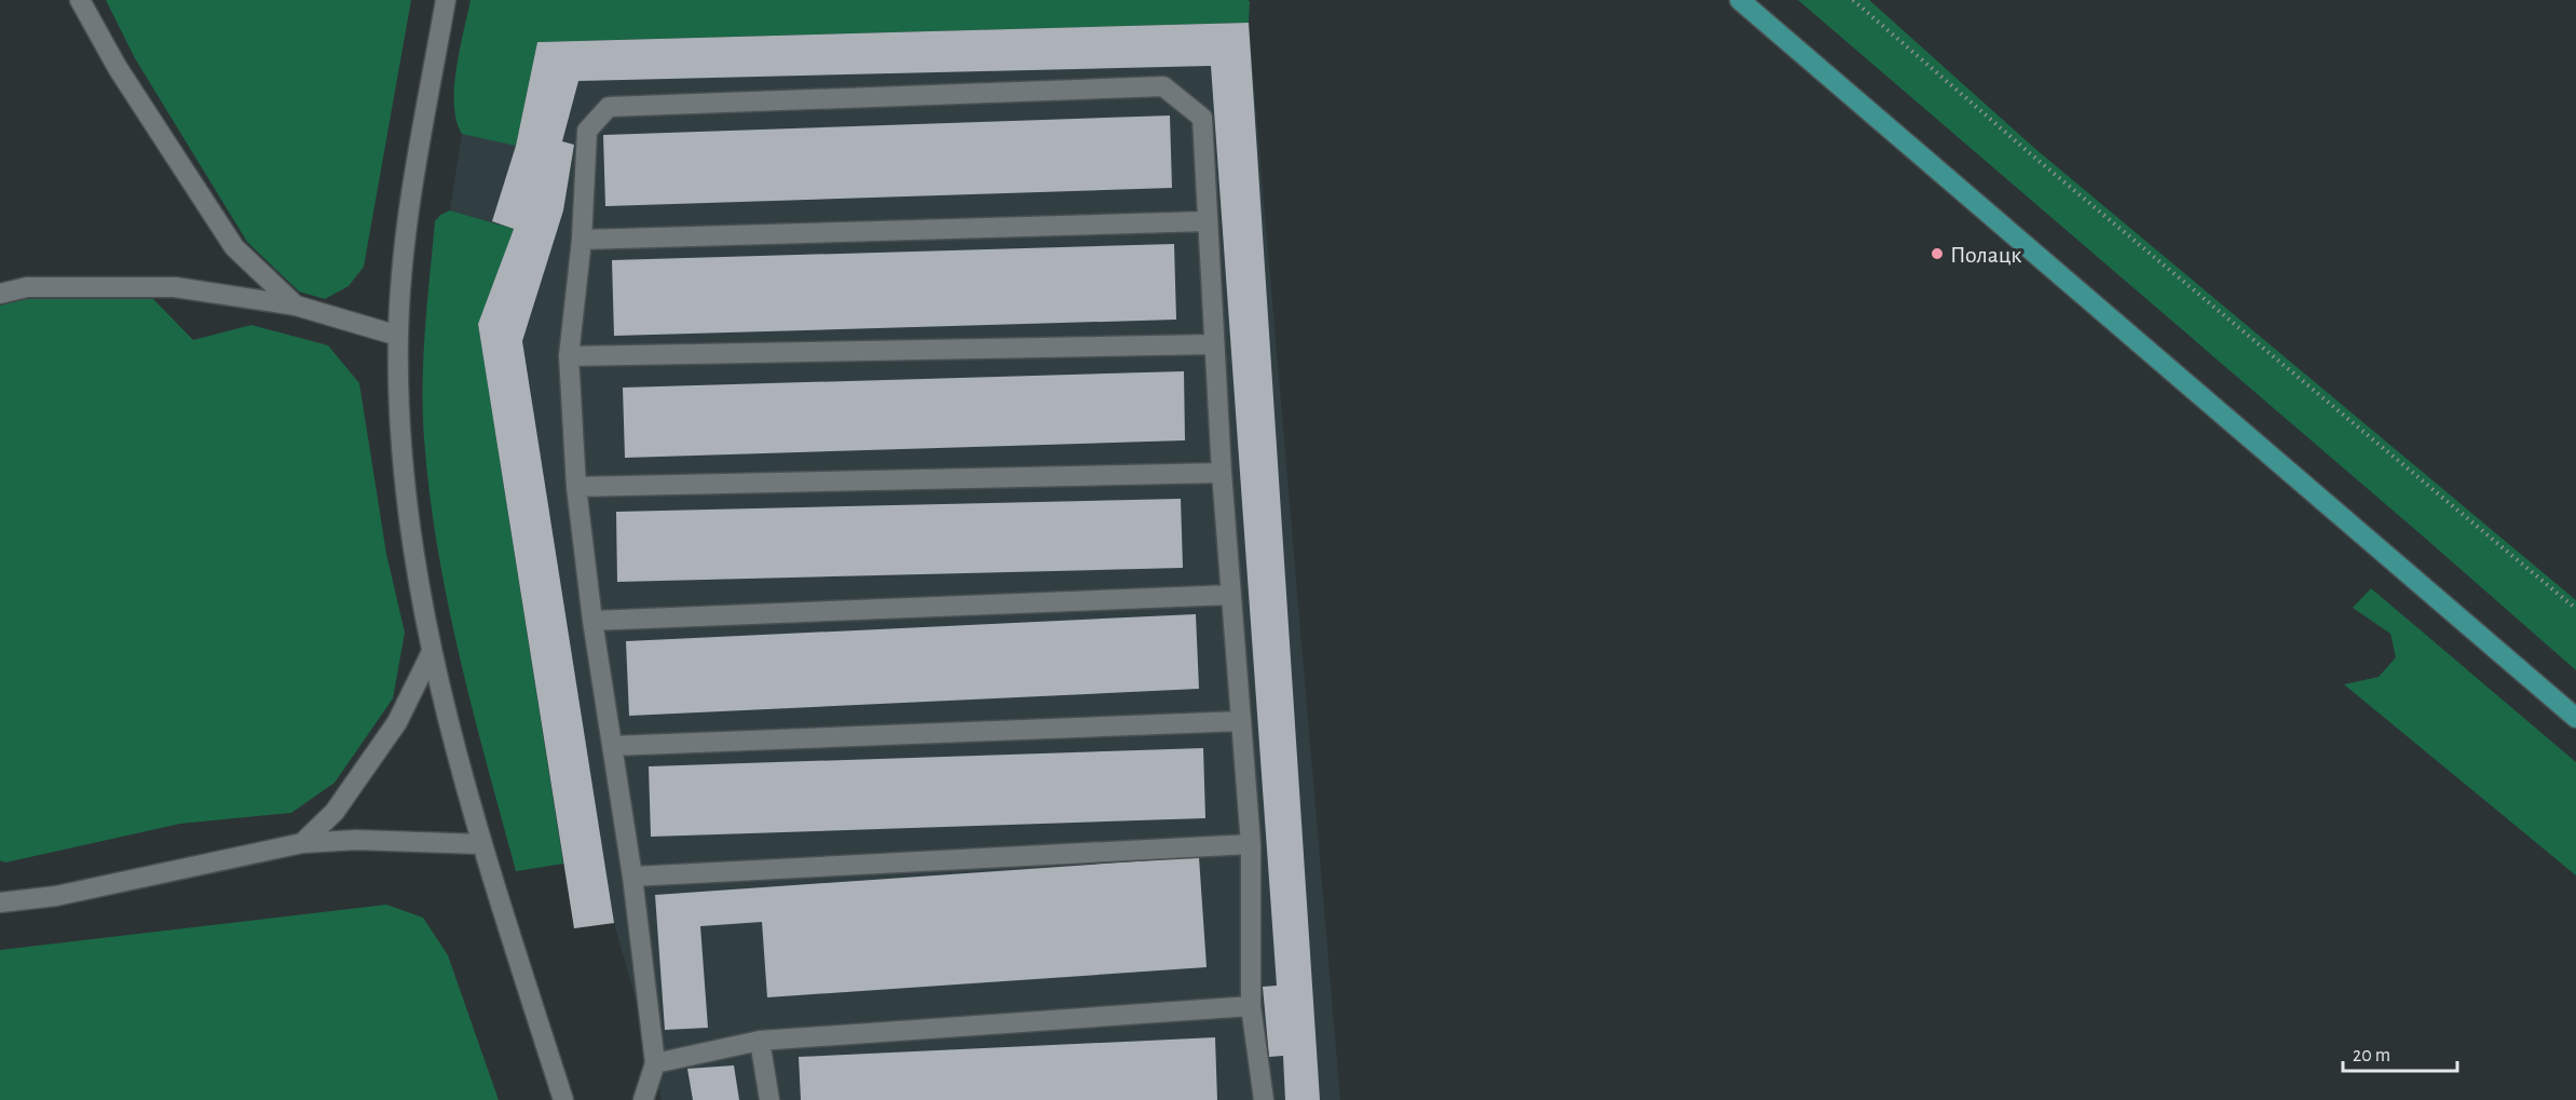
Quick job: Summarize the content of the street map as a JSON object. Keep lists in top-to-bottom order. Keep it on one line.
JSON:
{"places":["Полацк"],"scale_bar":"20 m"}
